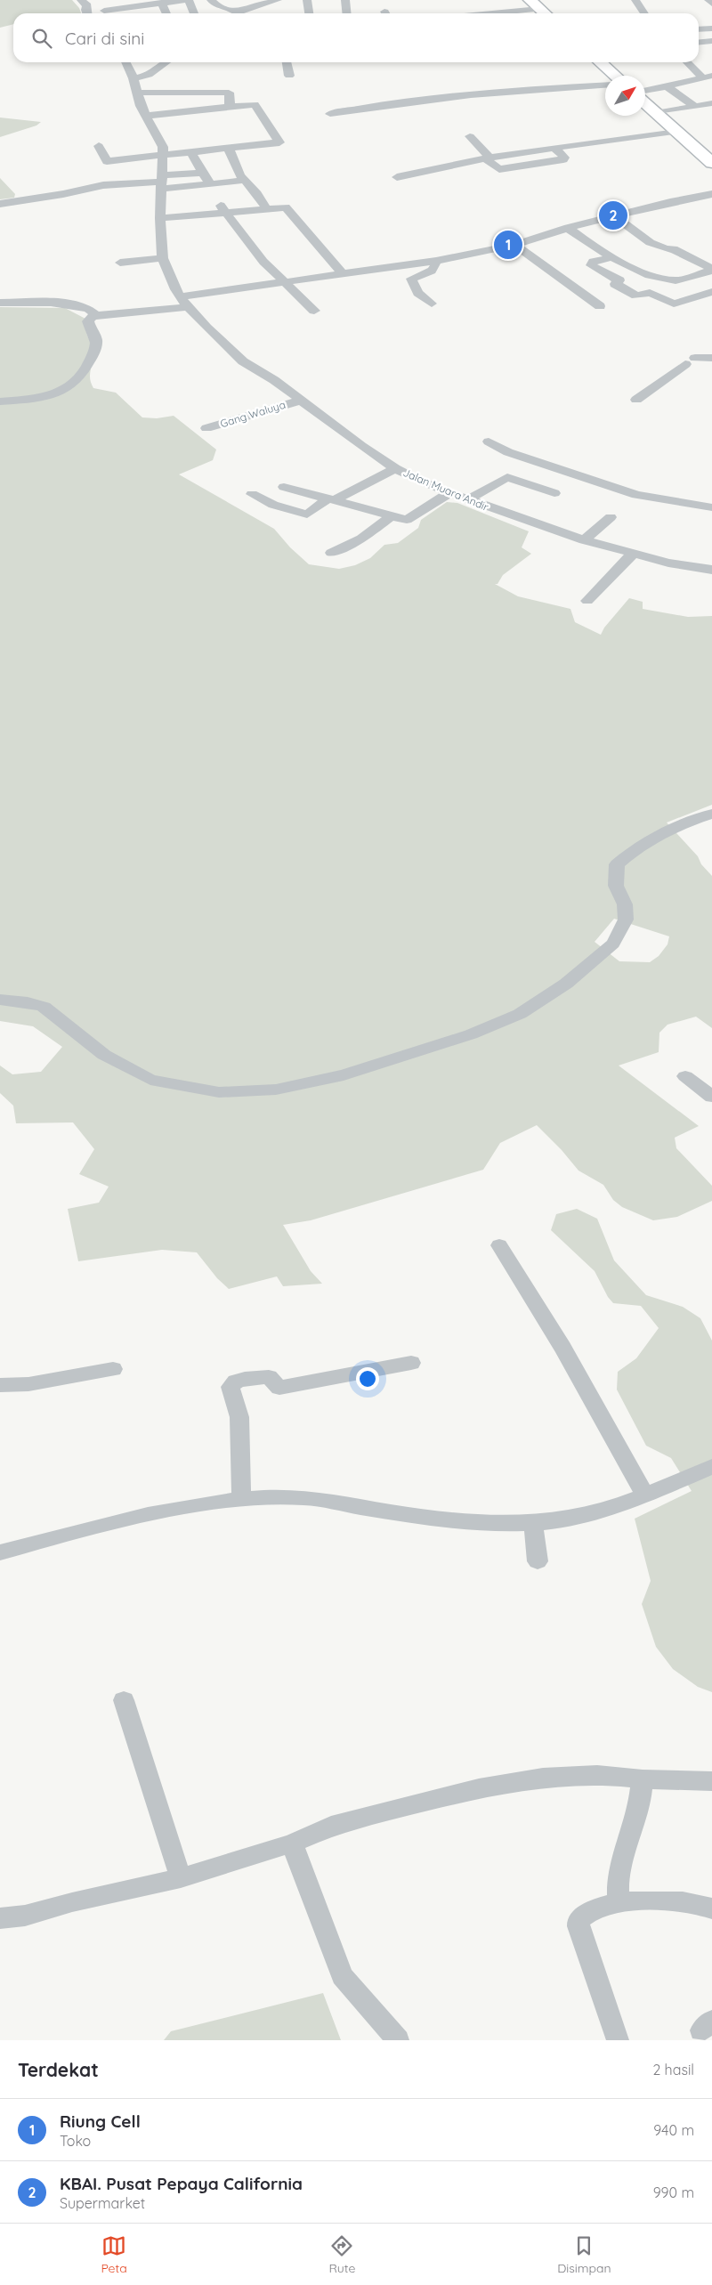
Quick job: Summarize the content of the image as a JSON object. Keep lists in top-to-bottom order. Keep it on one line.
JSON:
{"streets":{"street":["Gang Waluya","Jalan Muara Andir"]},"crossings":[["Gang Waluya","Jalan Muara Andir"]],"north":"top right","page":{"search":"Cari di sini","pins":["2","1"],"heading":["Terdekat","2 hasil"],"list":[{"mark":"1","name":"Riung Cell","note":"Toko","value":"940 m"},{"mark":"2","name":"KBAI. Pusat Pepaya California","note":"Supermarket","value":"990 m"}],"nav":["Peta","Rute","Disimpan"]}}
